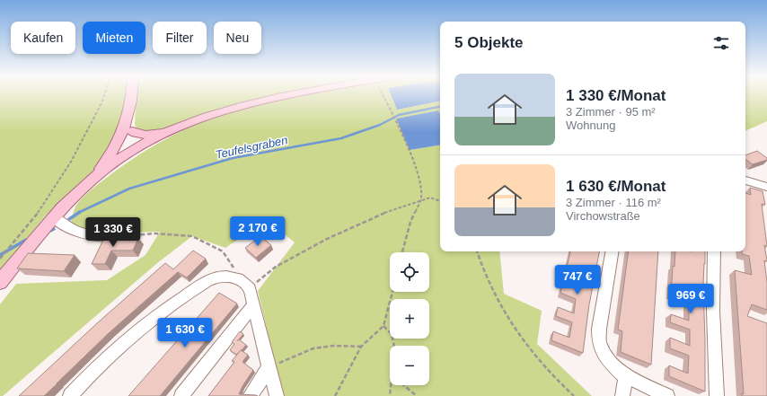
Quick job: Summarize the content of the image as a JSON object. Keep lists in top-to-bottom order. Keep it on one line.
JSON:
{"water":["Teufelsgraben"],"page":{"chip":["Kaufen","Mieten","Filter","Neu"],"heading":"5 Objekte","list":[{"name":"1 330 €/Monat","note":"3 Zimmer · 95 m² · Wohnung"},{"name":"1 630 €/Monat","note":"3 Zimmer · 116 m² · Virchowstraße"}],"price":["2 170 €","1 330 €","747 €","969 €","1 630 €"],"map_buttons":["+","−"]}}
